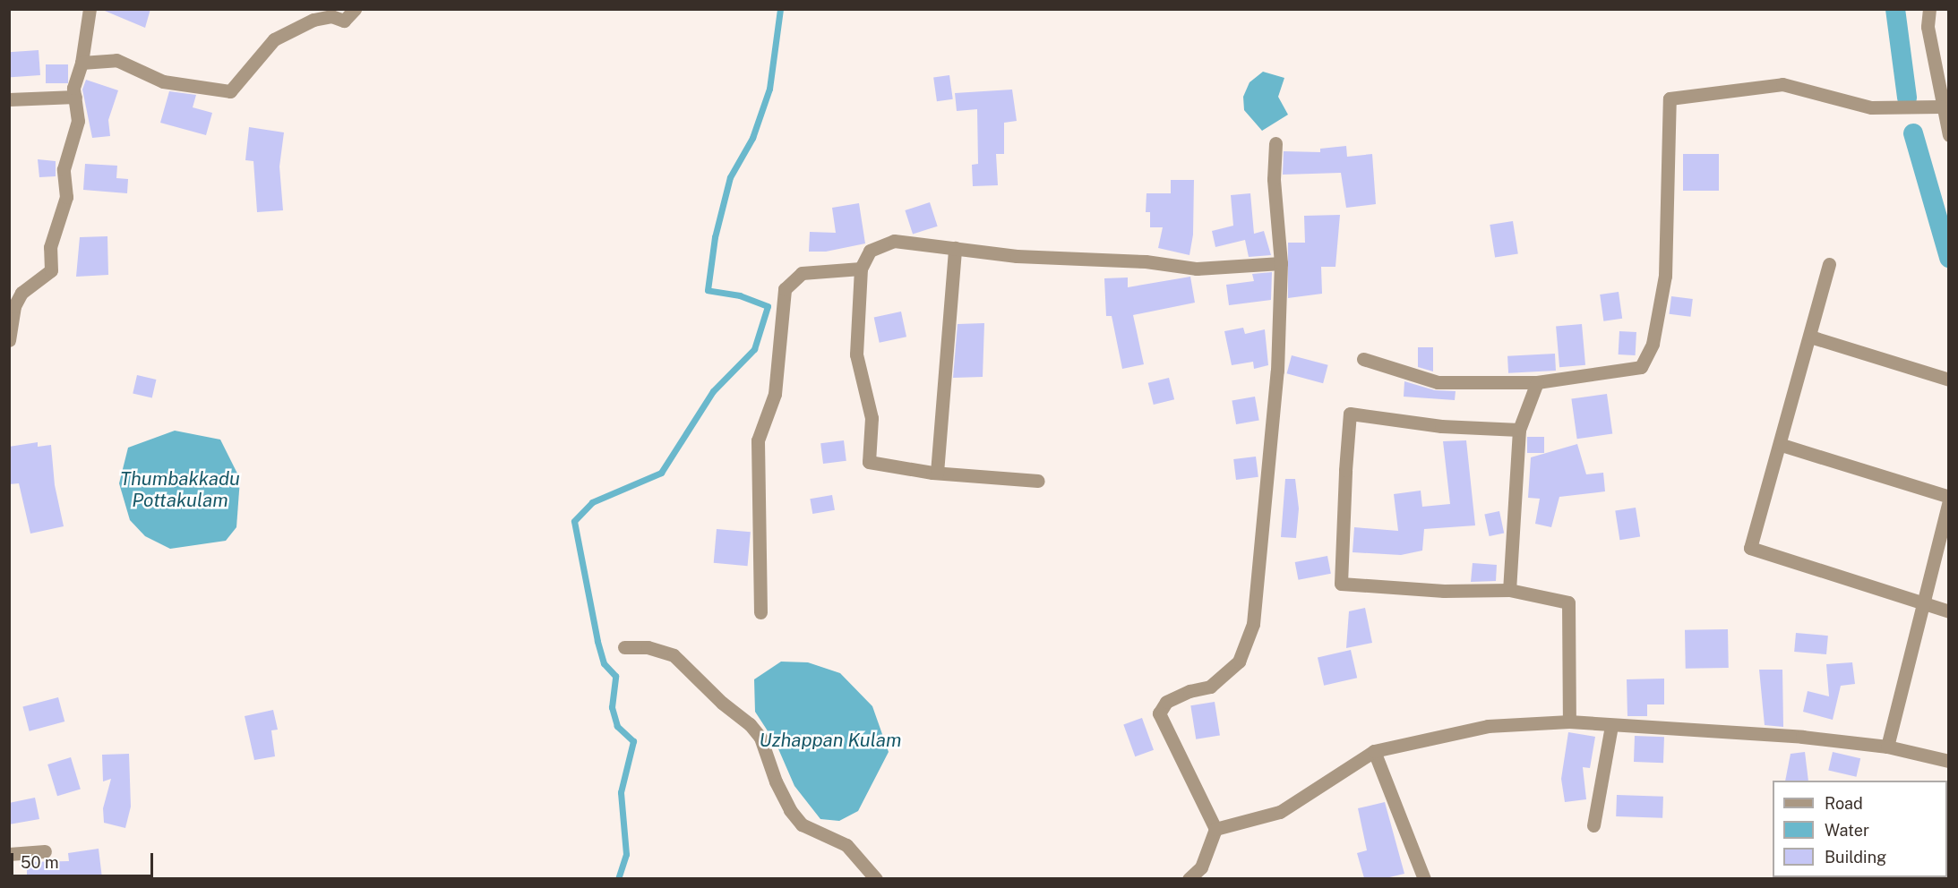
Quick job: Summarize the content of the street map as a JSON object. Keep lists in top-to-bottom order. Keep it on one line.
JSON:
{"water":["Thumbakkadu Pottakulam","Uzhappan Kulam"],"legend":["Road","Water","Building"],"scale_bar":"50 m"}
